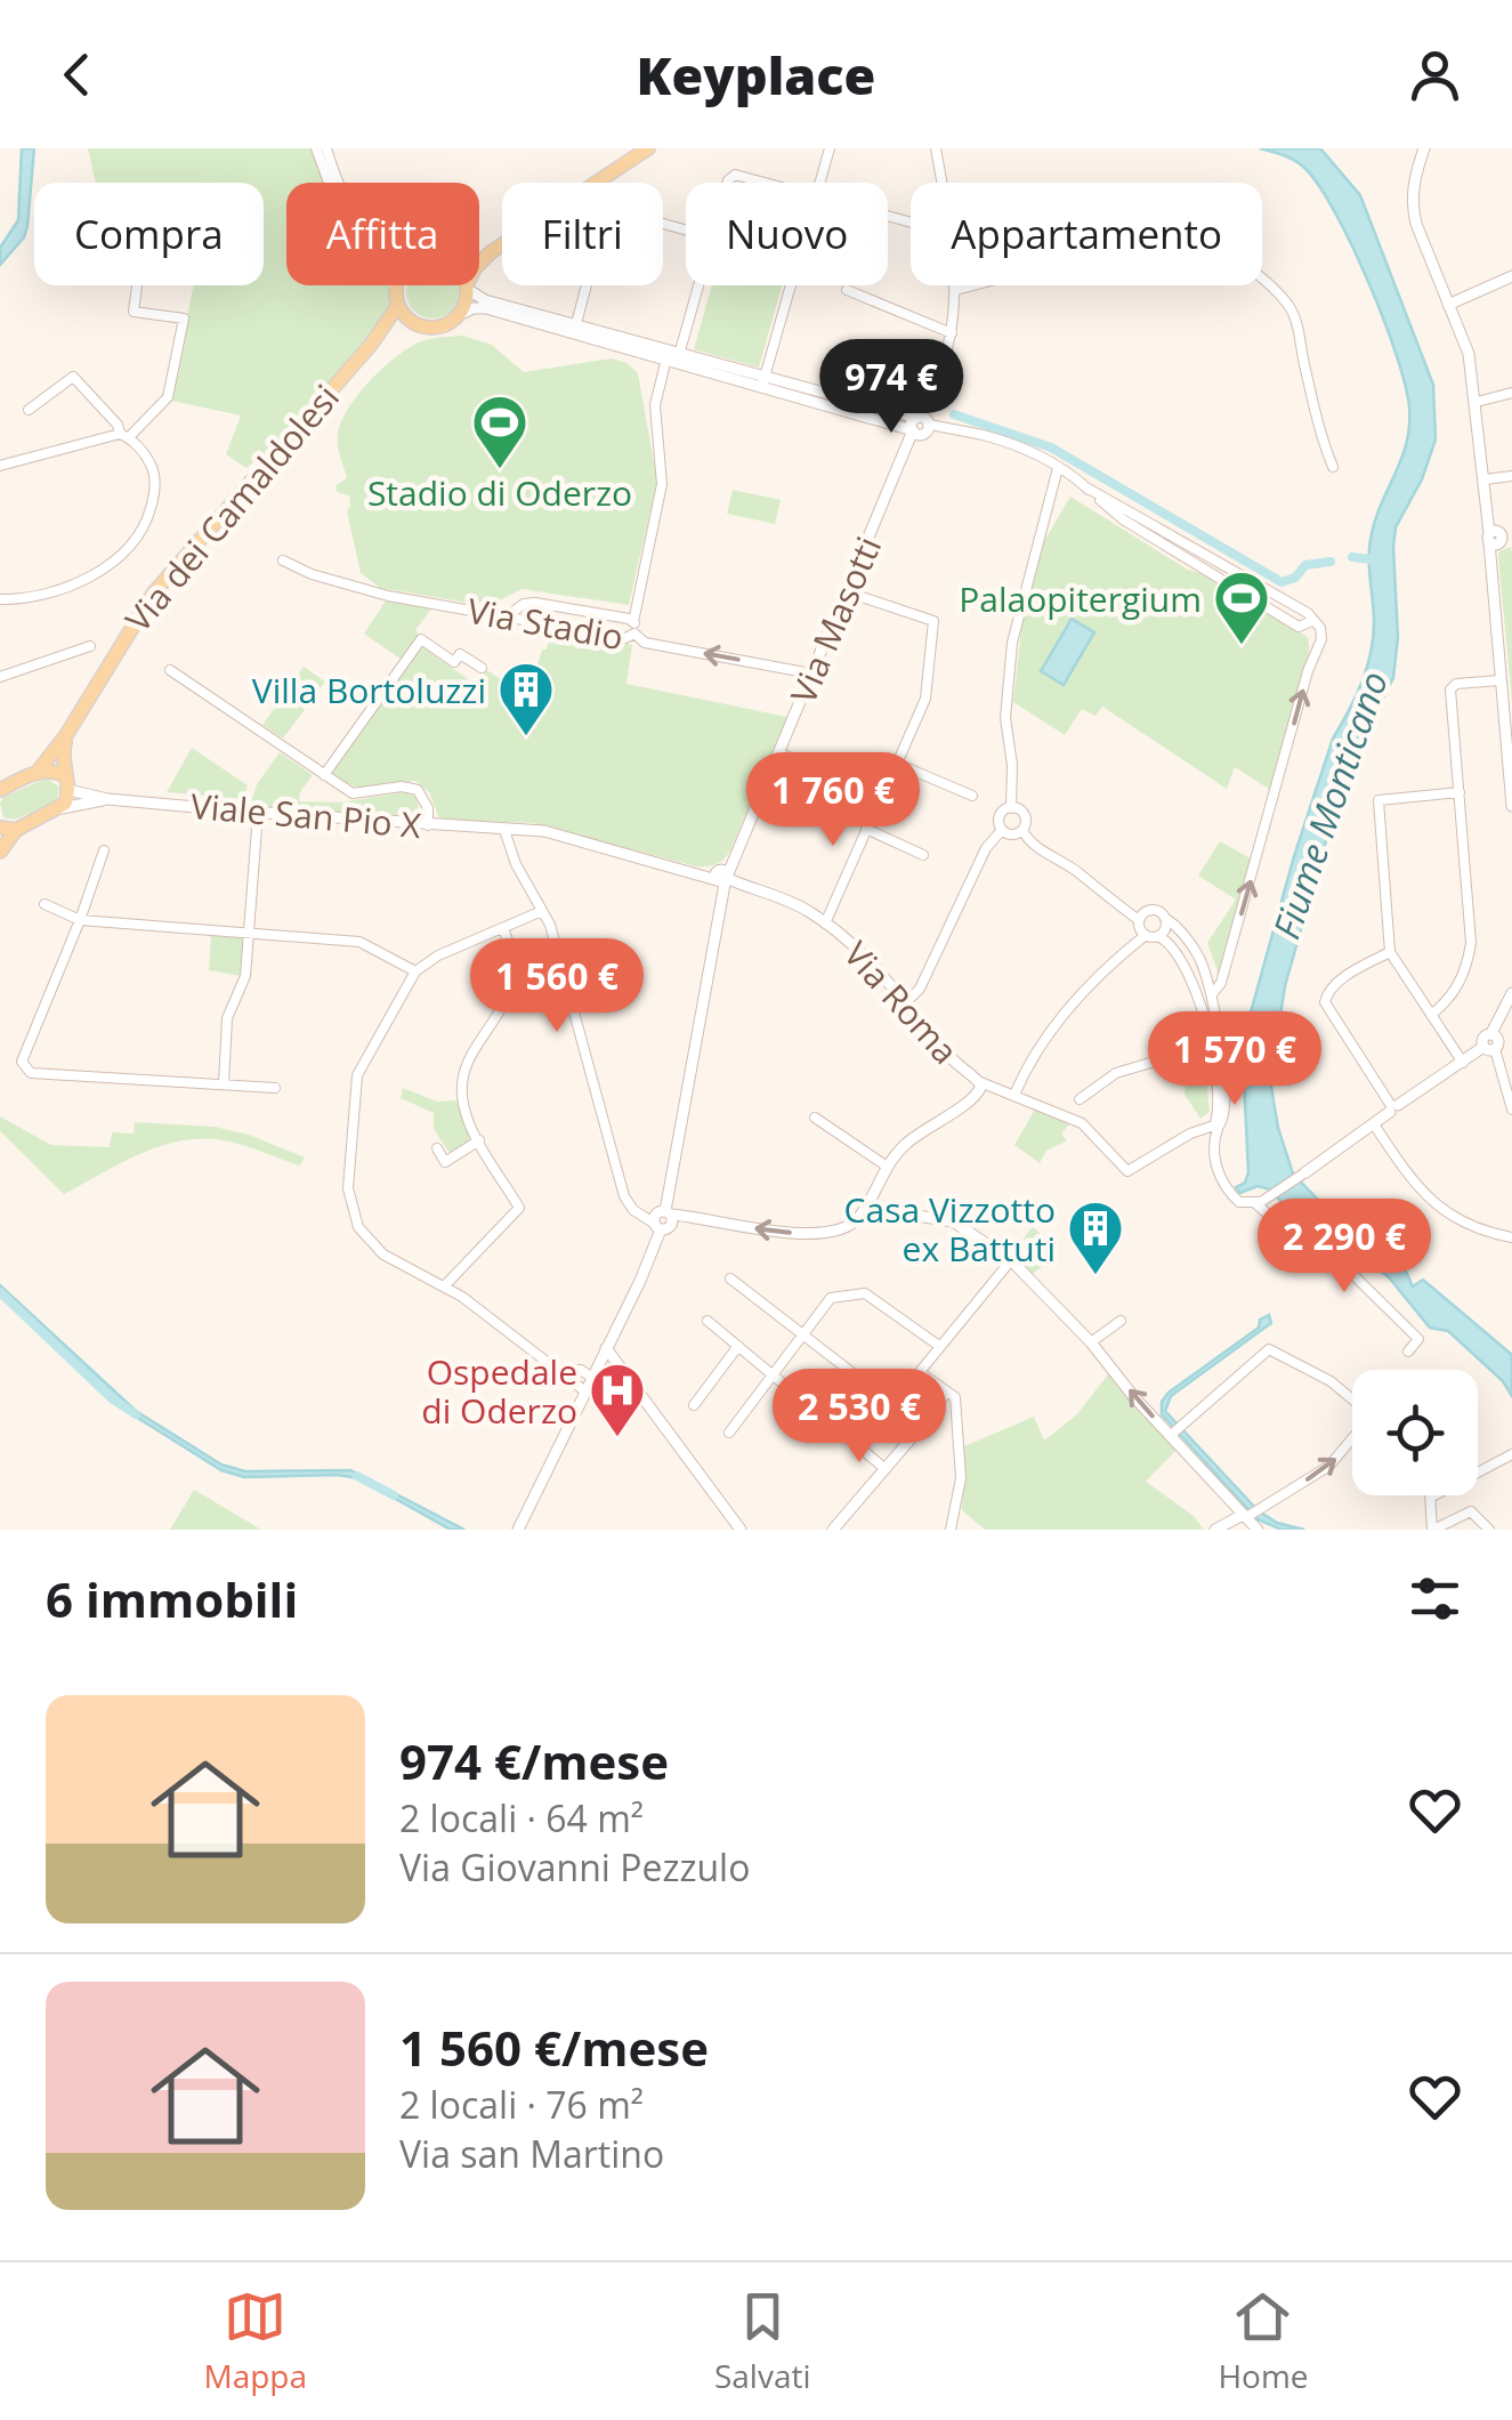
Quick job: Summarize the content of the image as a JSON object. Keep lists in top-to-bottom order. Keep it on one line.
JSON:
{"streets":{"main road":["Via dei Camaldolesi"],"street":["Via Masotti","Via Stadio","Viale San Pio X","Via Roma"]},"crossings":[["Via Masotti","Via Stadio"],["Via Masotti","Via Roma"],["Viale San Pio X","Via Roma"]],"water":["Fiume Monticano"],"places":{"sports":["Stadio di Oderzo","Palaopitergium"],"building":["Villa Bortoluzzi","Casa Vizzotto ex Battuti"],"hospital":["Ospedale di Oderzo"]},"page":{"header":"Keyplace","chip":["Compra","Affitta","Filtri","Nuovo","Appartamento"],"price":["974 €","1 760 €","1 560 €","1 570 €","2 290 €","2 530 €"],"heading":"6 immobili","list":[{"name":"974 €/mese","note":"2 locali · 64 m² · Via Giovanni Pezzulo"},{"name":"1 560 €/mese","note":"2 locali · 76 m² · Via san Martino"}],"tabs":["Mappa","Salvati","Home"]}}
